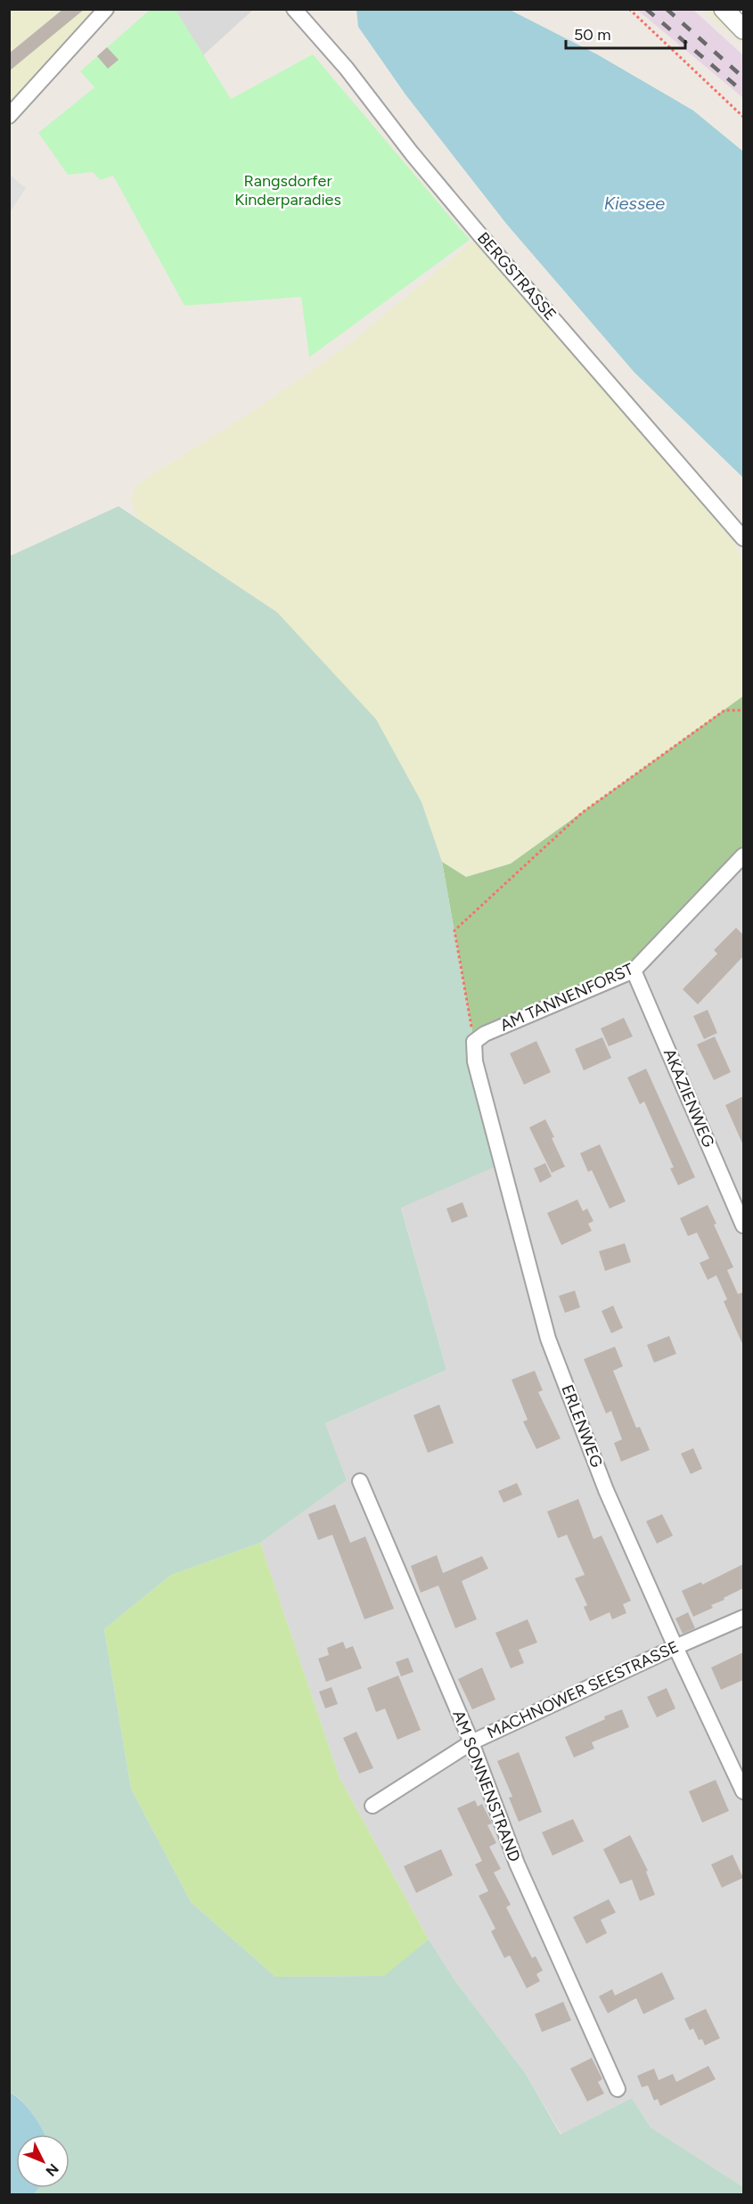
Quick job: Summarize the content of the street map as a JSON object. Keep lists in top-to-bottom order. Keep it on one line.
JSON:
{"streets":{"street":["BERGSTRASSE","AM TANNENFORST","AKAZIENWEG","ERLENWEG","MACHNOWER SEESTRASSE","AM SONNENSTRAND"]},"crossings":[["AM TANNENFORST","AKAZIENWEG"],["AM TANNENFORST","ERLENWEG"],["ERLENWEG","MACHNOWER SEESTRASSE"],["MACHNOWER SEESTRASSE","AM SONNENSTRAND"]],"water":["Kiessee"],"parks":["Rangsdorfer Kinderparadies"],"scale_bar":"50 m","north":"bottom right"}
